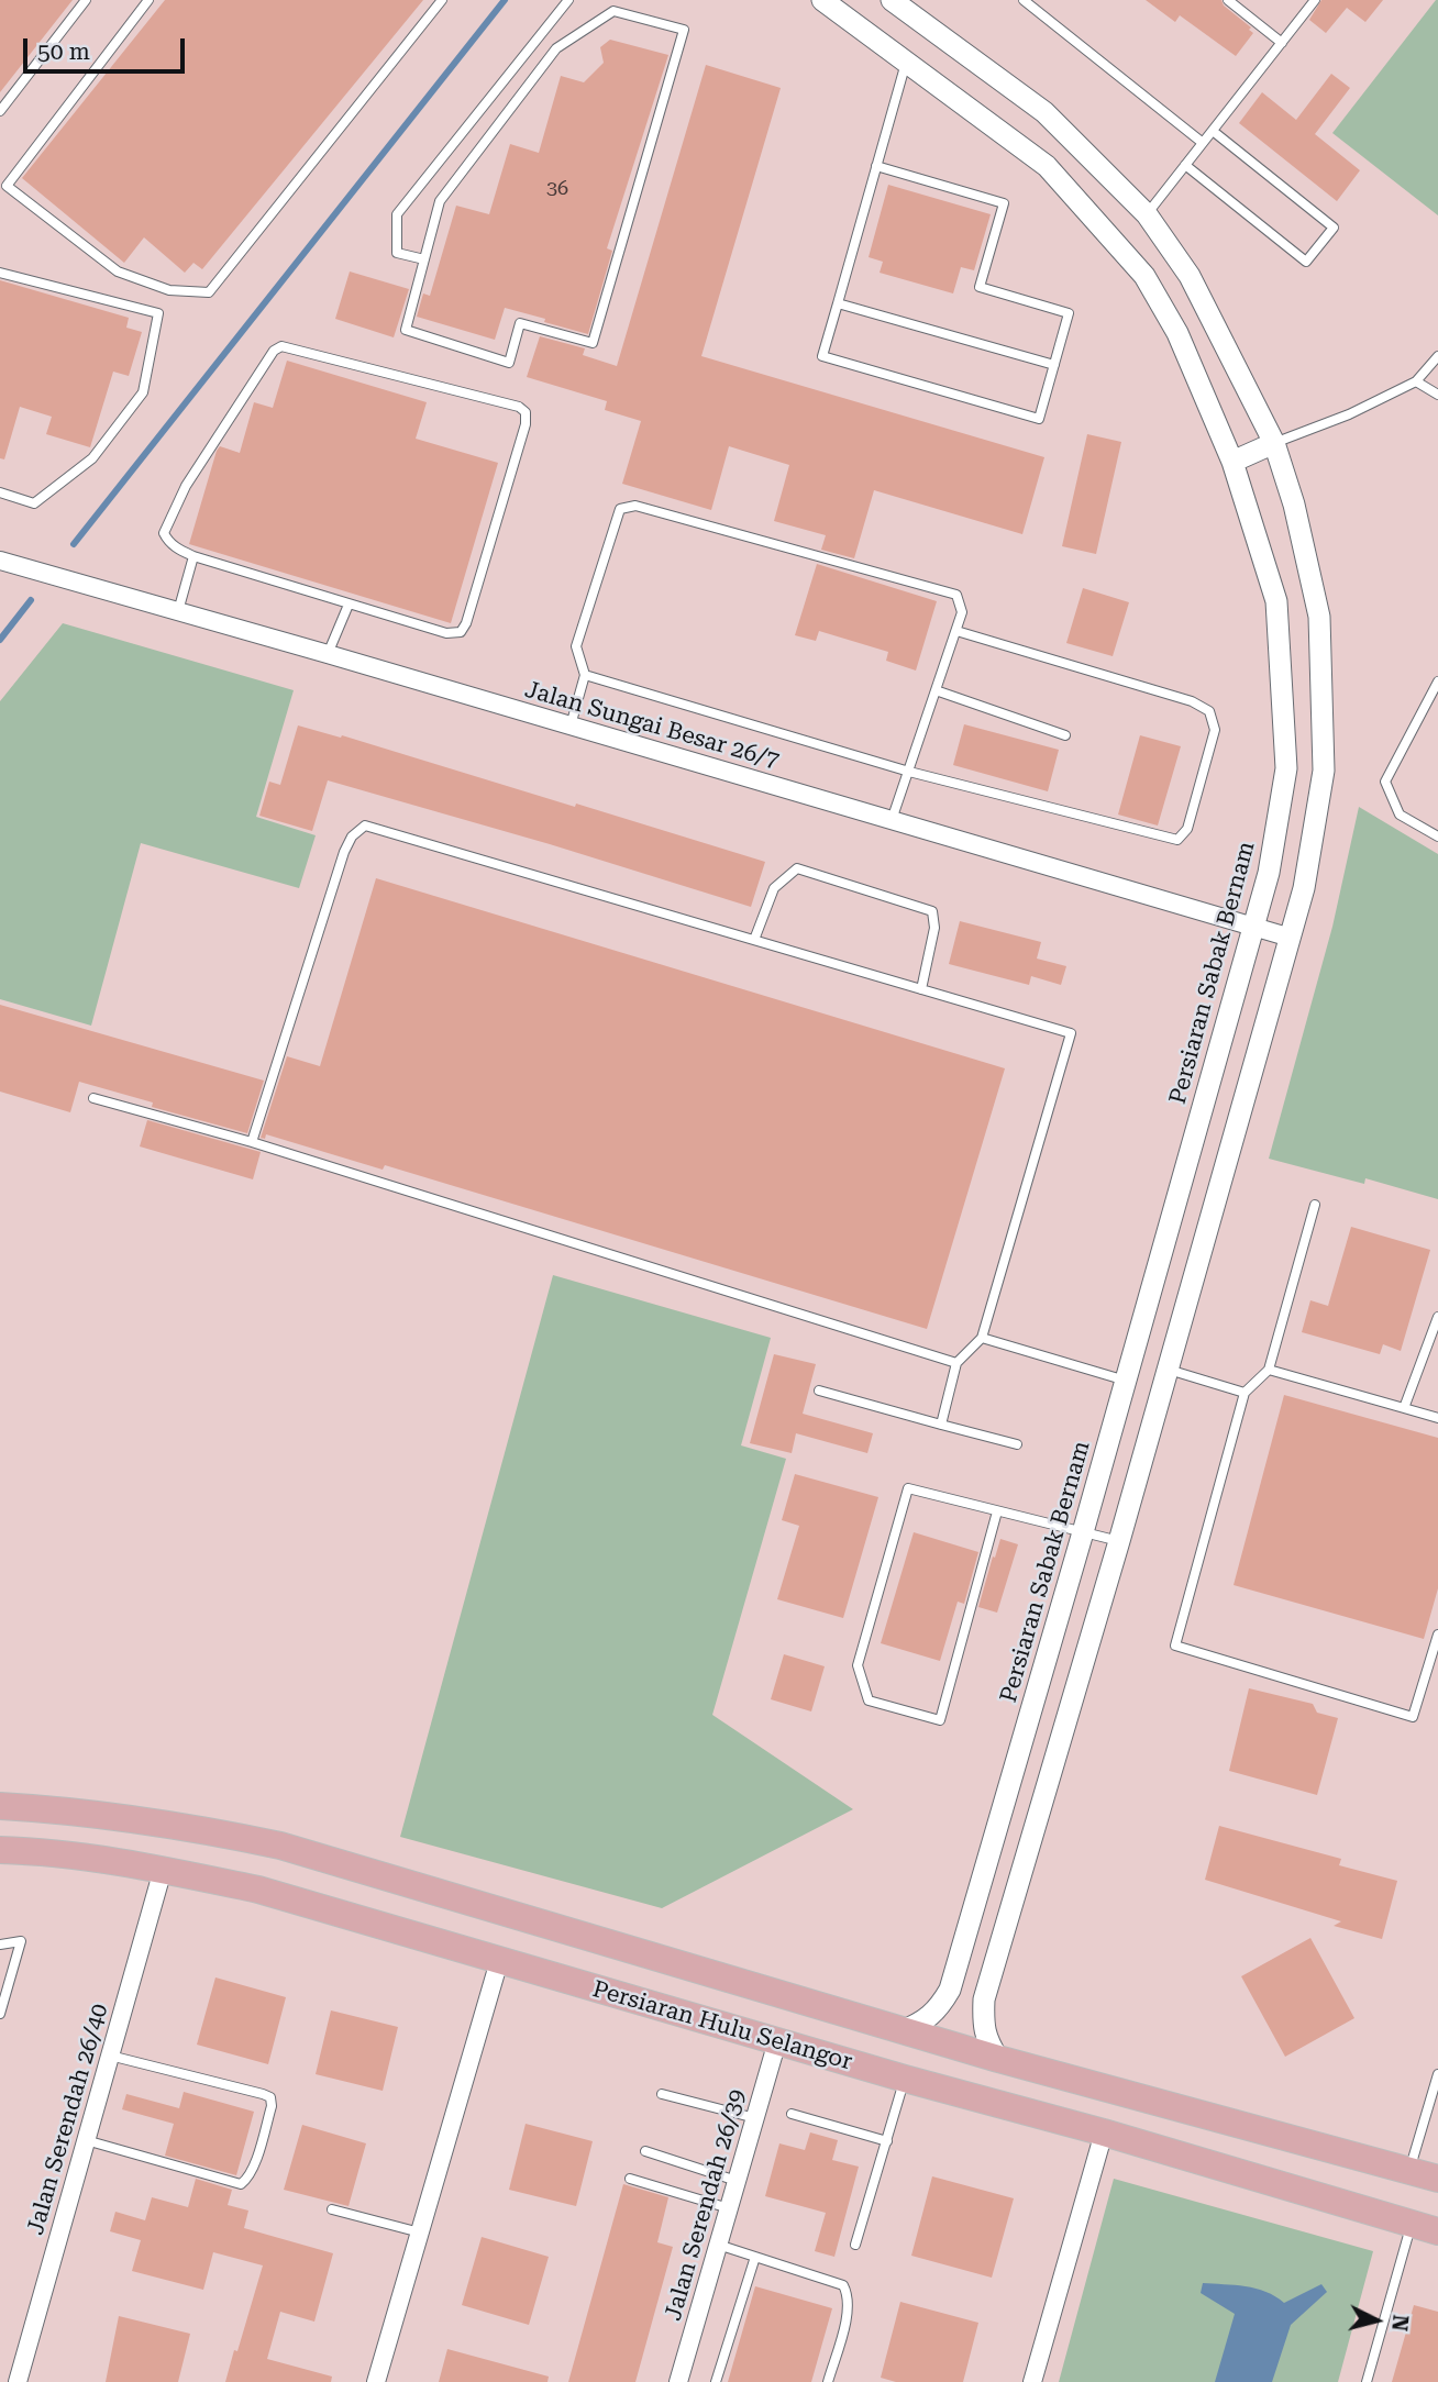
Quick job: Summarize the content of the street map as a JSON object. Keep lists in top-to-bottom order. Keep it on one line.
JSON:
{"streets":{"main road":["Persiaran Hulu Selangor"],"street":["Jalan Sungai Besar 26/7","Persiaran Sabak Bernam","Jalan Serendah 26/40","Jalan Serendah 26/39"]},"crossings":[["Jalan Sungai Besar 26/7","Persiaran Sabak Bernam"],["Persiaran Sabak Bernam","Persiaran Hulu Selangor"],["Persiaran Hulu Selangor","Jalan Serendah 26/40"],["Persiaran Hulu Selangor","Jalan Serendah 26/39"]],"house_numbers":["36"],"scale_bar":"50 m","north":"right"}
